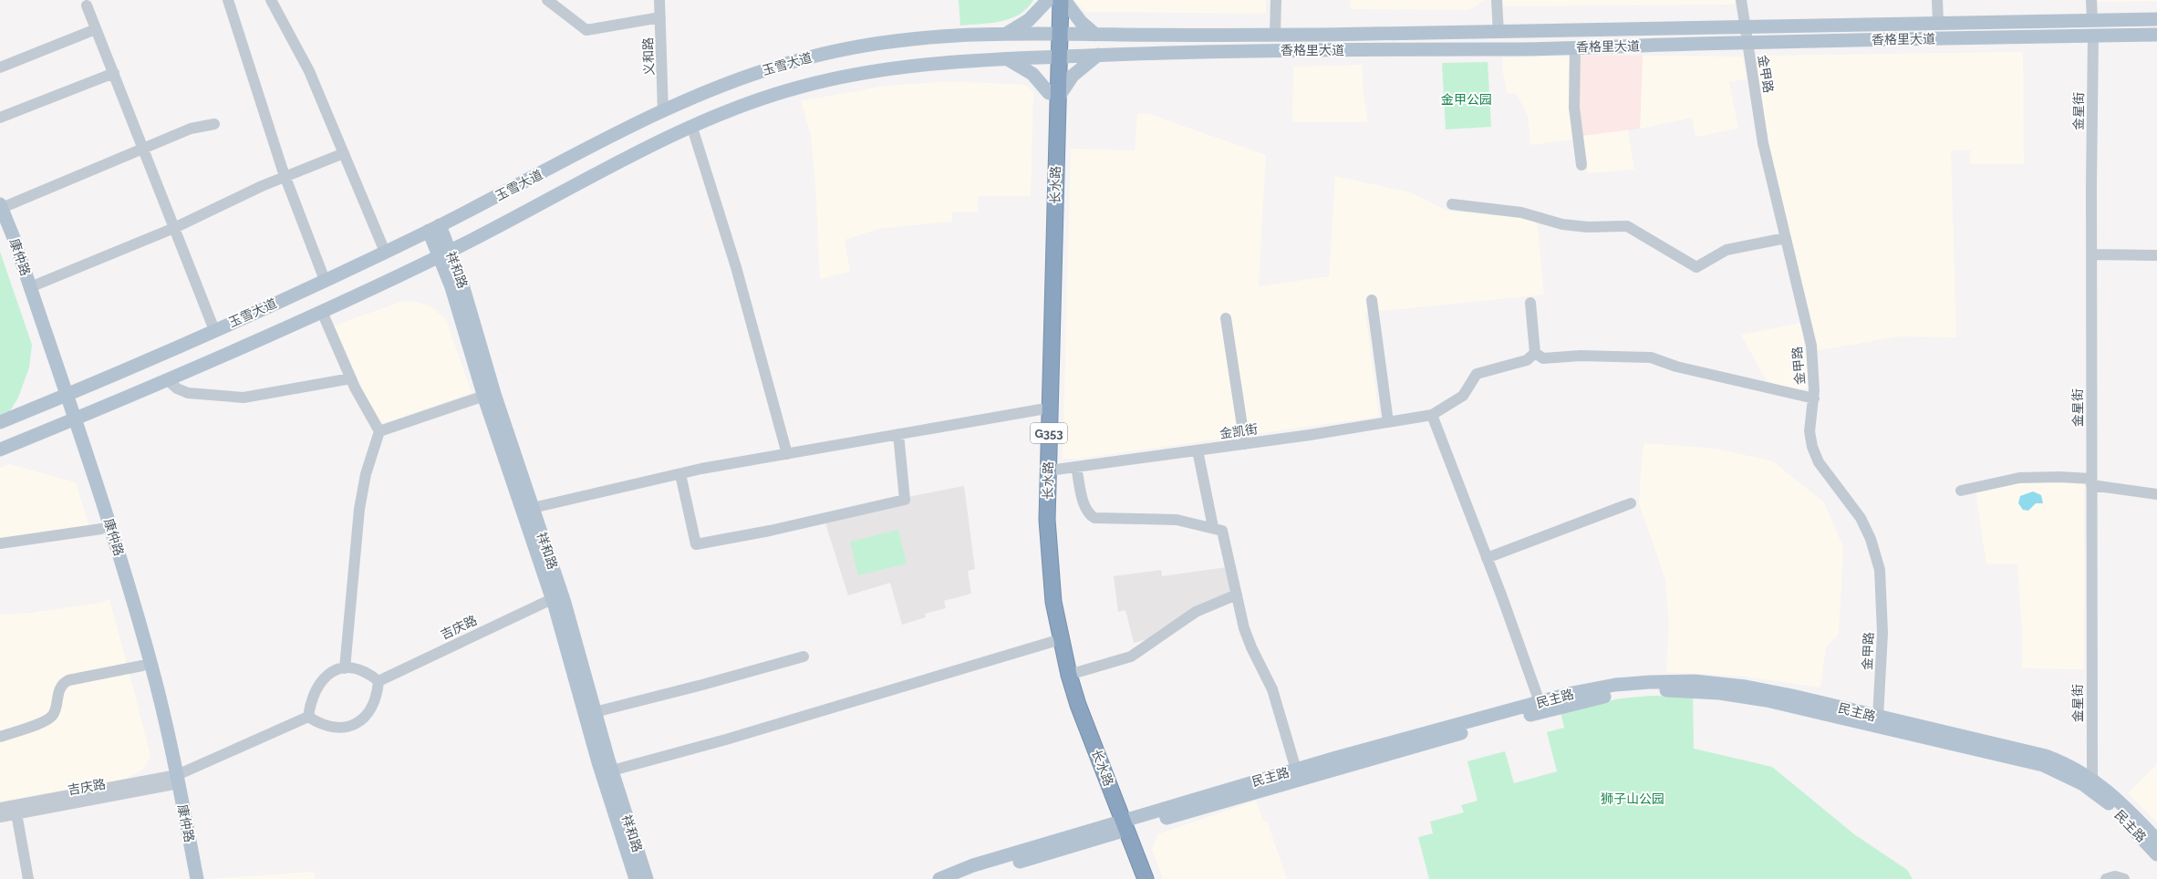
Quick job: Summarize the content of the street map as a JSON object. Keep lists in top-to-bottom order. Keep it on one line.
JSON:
{"streets":{"highway":["长水路","G353"],"main road":["香格里大道","玉雪大道","康仲路","祥和路","民主路"],"street":["义和路","金甲路","金星街","金凯街","吉庆路"]},"crossings":[["香格里大道","玉雪大道"],["香格里大道","金甲路"],["香格里大道","金星街"],["香格里大道","长水路"],["义和路","玉雪大道"],["玉雪大道","长水路"],["玉雪大道","康仲路"],["玉雪大道","祥和路"],["金甲路","民主路"],["金星街","民主路"],["长水路","金凯街"],["长水路","民主路"],["康仲路","吉庆路"],["祥和路","吉庆路"]],"parks":["金甲公园","狮子山公园"]}
